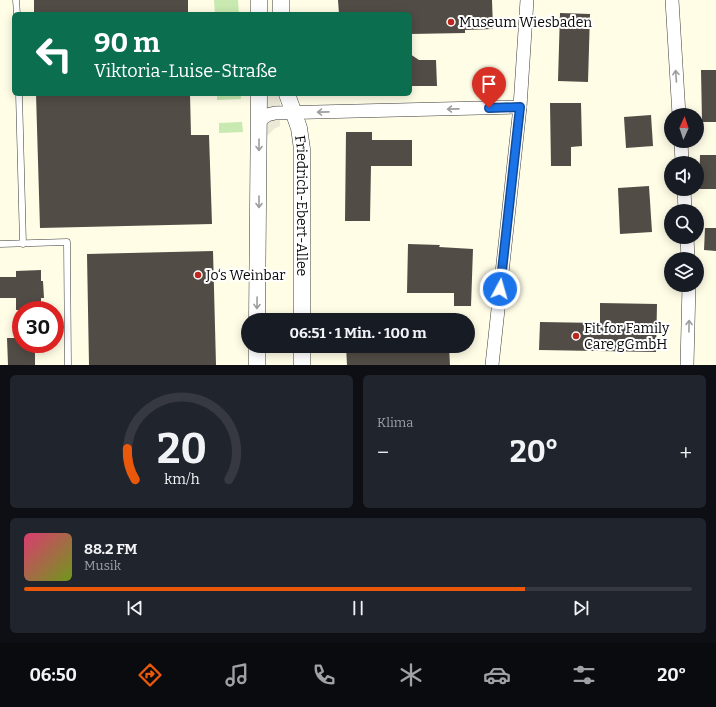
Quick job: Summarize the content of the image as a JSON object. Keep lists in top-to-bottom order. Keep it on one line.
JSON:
{"streets":{"street":["Friedrich-Ebert-Allee"]},"places":["Museum Wiesbaden","Jo‘s Weinbar","Fit for Family Care gGmbH"],"north":"top","page":{"turn":["90 m","Viktoria-Luise-Straße"],"limit":"30","trip":"06:51 · 1 Min. · 100 m","tile":"Klima","heat":["−","20°","+"],"song":["88.2 FM","Musik"],"tabs":["06:50","20°"],"gauge":["20","km/h"]}}
